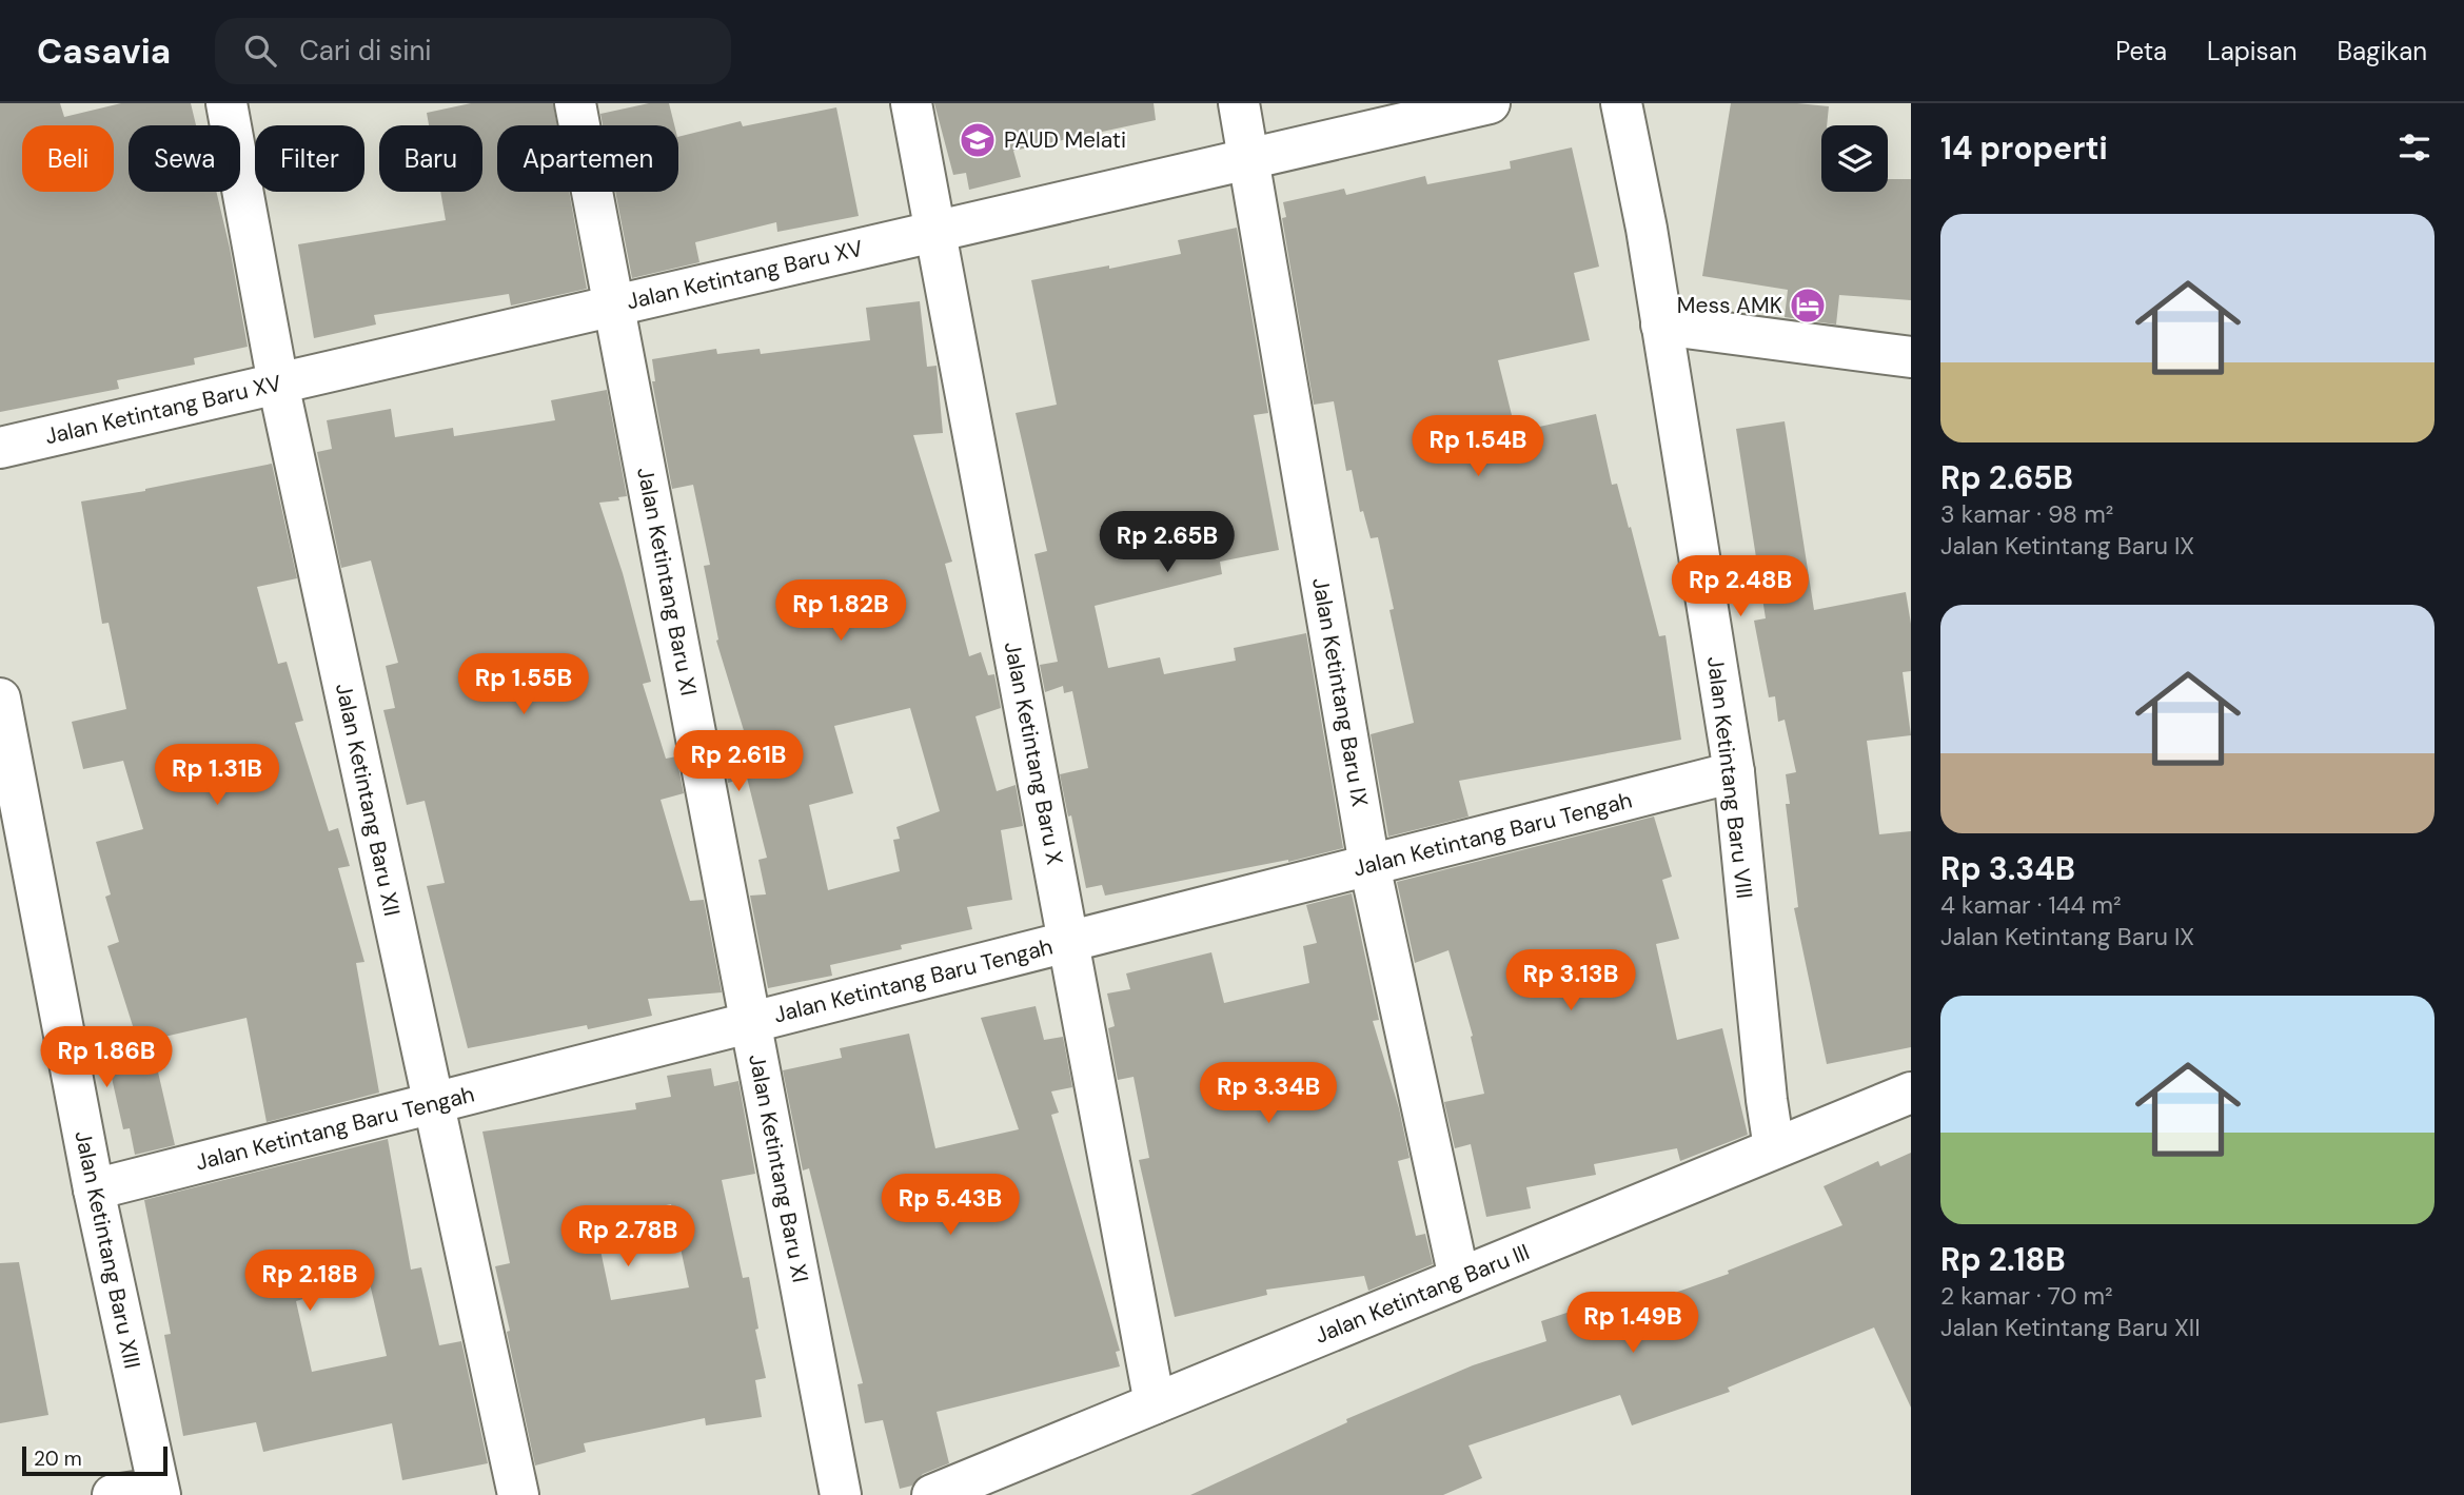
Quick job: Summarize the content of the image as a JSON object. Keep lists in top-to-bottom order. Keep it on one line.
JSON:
{"streets":{"street":["Jalan Ketintang Baru XV","Jalan Ketintang Baru XI","Jalan Ketintang Baru IX","Jalan Ketintang Baru X","Jalan Ketintang Baru VIII","Jalan Ketintang Baru XII","Jalan Ketintang Baru Tengah","Jalan Ketintang Baru XIII","Jalan Ketintang Baru III"]},"crossings":[["Jalan Ketintang Baru XV","Jalan Ketintang Baru XI"],["Jalan Ketintang Baru XV","Jalan Ketintang Baru IX"],["Jalan Ketintang Baru XV","Jalan Ketintang Baru X"],["Jalan Ketintang Baru XV","Jalan Ketintang Baru XII"],["Jalan Ketintang Baru XI","Jalan Ketintang Baru Tengah"],["Jalan Ketintang Baru IX","Jalan Ketintang Baru Tengah"],["Jalan Ketintang Baru IX","Jalan Ketintang Baru III"],["Jalan Ketintang Baru X","Jalan Ketintang Baru Tengah"],["Jalan Ketintang Baru X","Jalan Ketintang Baru III"],["Jalan Ketintang Baru VIII","Jalan Ketintang Baru Tengah"],["Jalan Ketintang Baru VIII","Jalan Ketintang Baru III"],["Jalan Ketintang Baru XII","Jalan Ketintang Baru Tengah"],["Jalan Ketintang Baru Tengah","Jalan Ketintang Baru XIII"]],"places":{"school or university":["PAUD Melati"],"hotel":["Mess AMK"]},"scale_bar":"20 m","page":{"header":"Casavia","search":"Cari di sini","nav":["Peta","Lapisan","Bagikan"],"heading":"14 properti","chip":["Beli","Sewa","Filter","Baru","Apartemen"],"list":[{"name":"Rp 2.65B","note":"3 kamar · 98 m² · Jalan Ketintang Baru IX"},{"name":"Rp 3.34B","note":"4 kamar · 144 m² · Jalan Ketintang Baru IX"},{"name":"Rp 2.18B","note":"2 kamar · 70 m² · Jalan Ketintang Baru XII"}],"price":["Rp 1.54B","Rp 2.65B","Rp 2.48B","Rp 1.82B","Rp 1.55B","Rp 2.61B","Rp 1.31B","Rp 3.13B","Rp 1.86B","Rp 3.34B","Rp 5.43B","Rp 2.78B","Rp 2.18B","Rp 1.49B"],"scale":"20 m"}}
